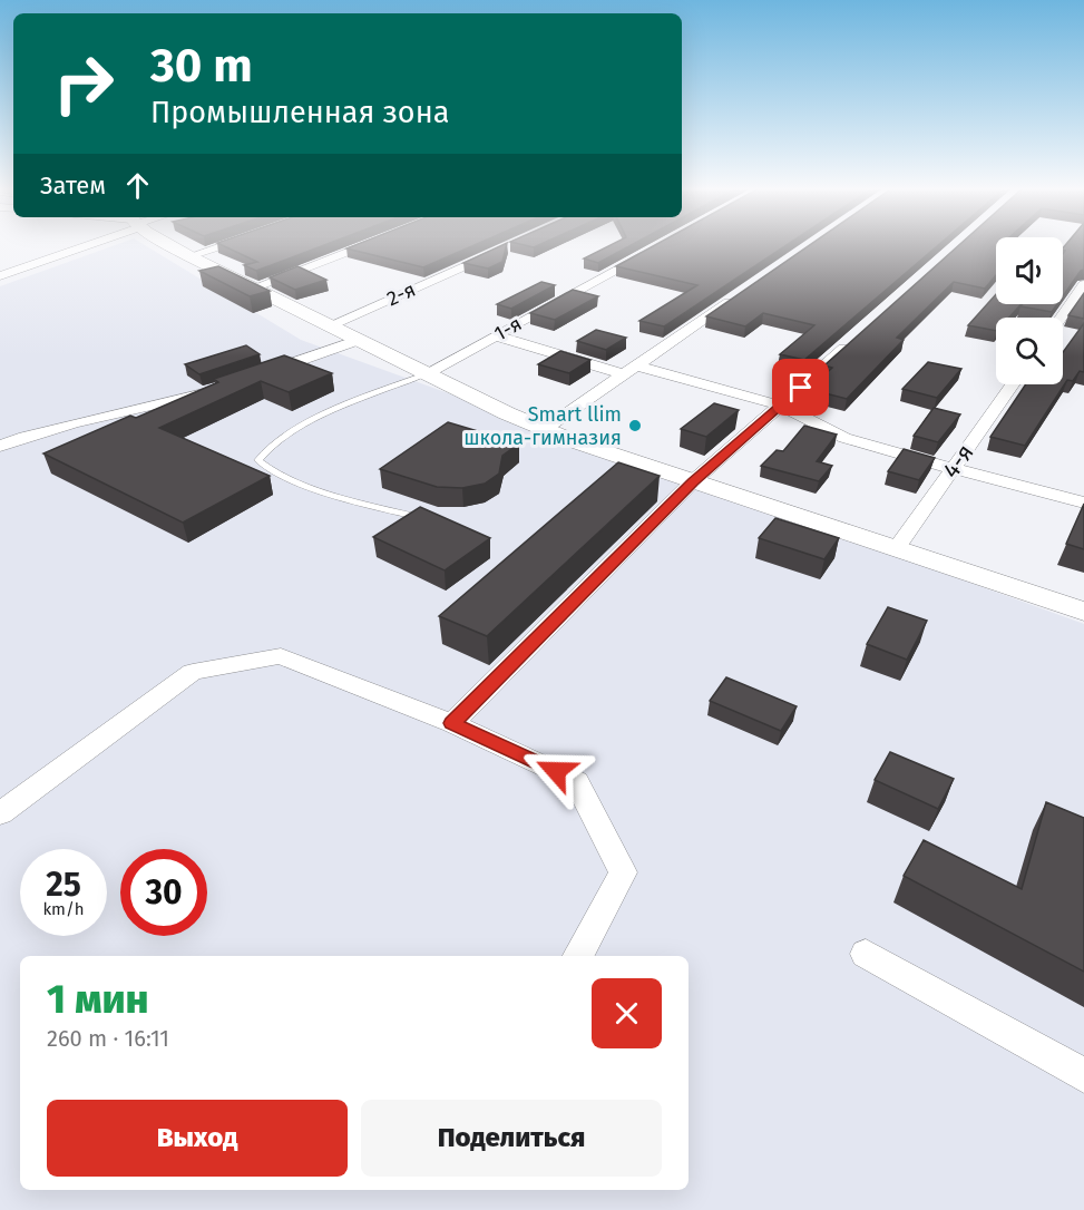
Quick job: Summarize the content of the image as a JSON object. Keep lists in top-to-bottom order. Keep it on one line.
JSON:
{"streets":{"street":["2-я","1-я","4-я"]},"places":["Smart llim школа-гимназия"],"page":{"turn":["30 m","Промышленная зона"],"then":"Затем","speed":"25 km/h","limit":"30","heading":["1 мин","260 m · 16:11"],"buttons":["Выход","Поделиться"]}}
